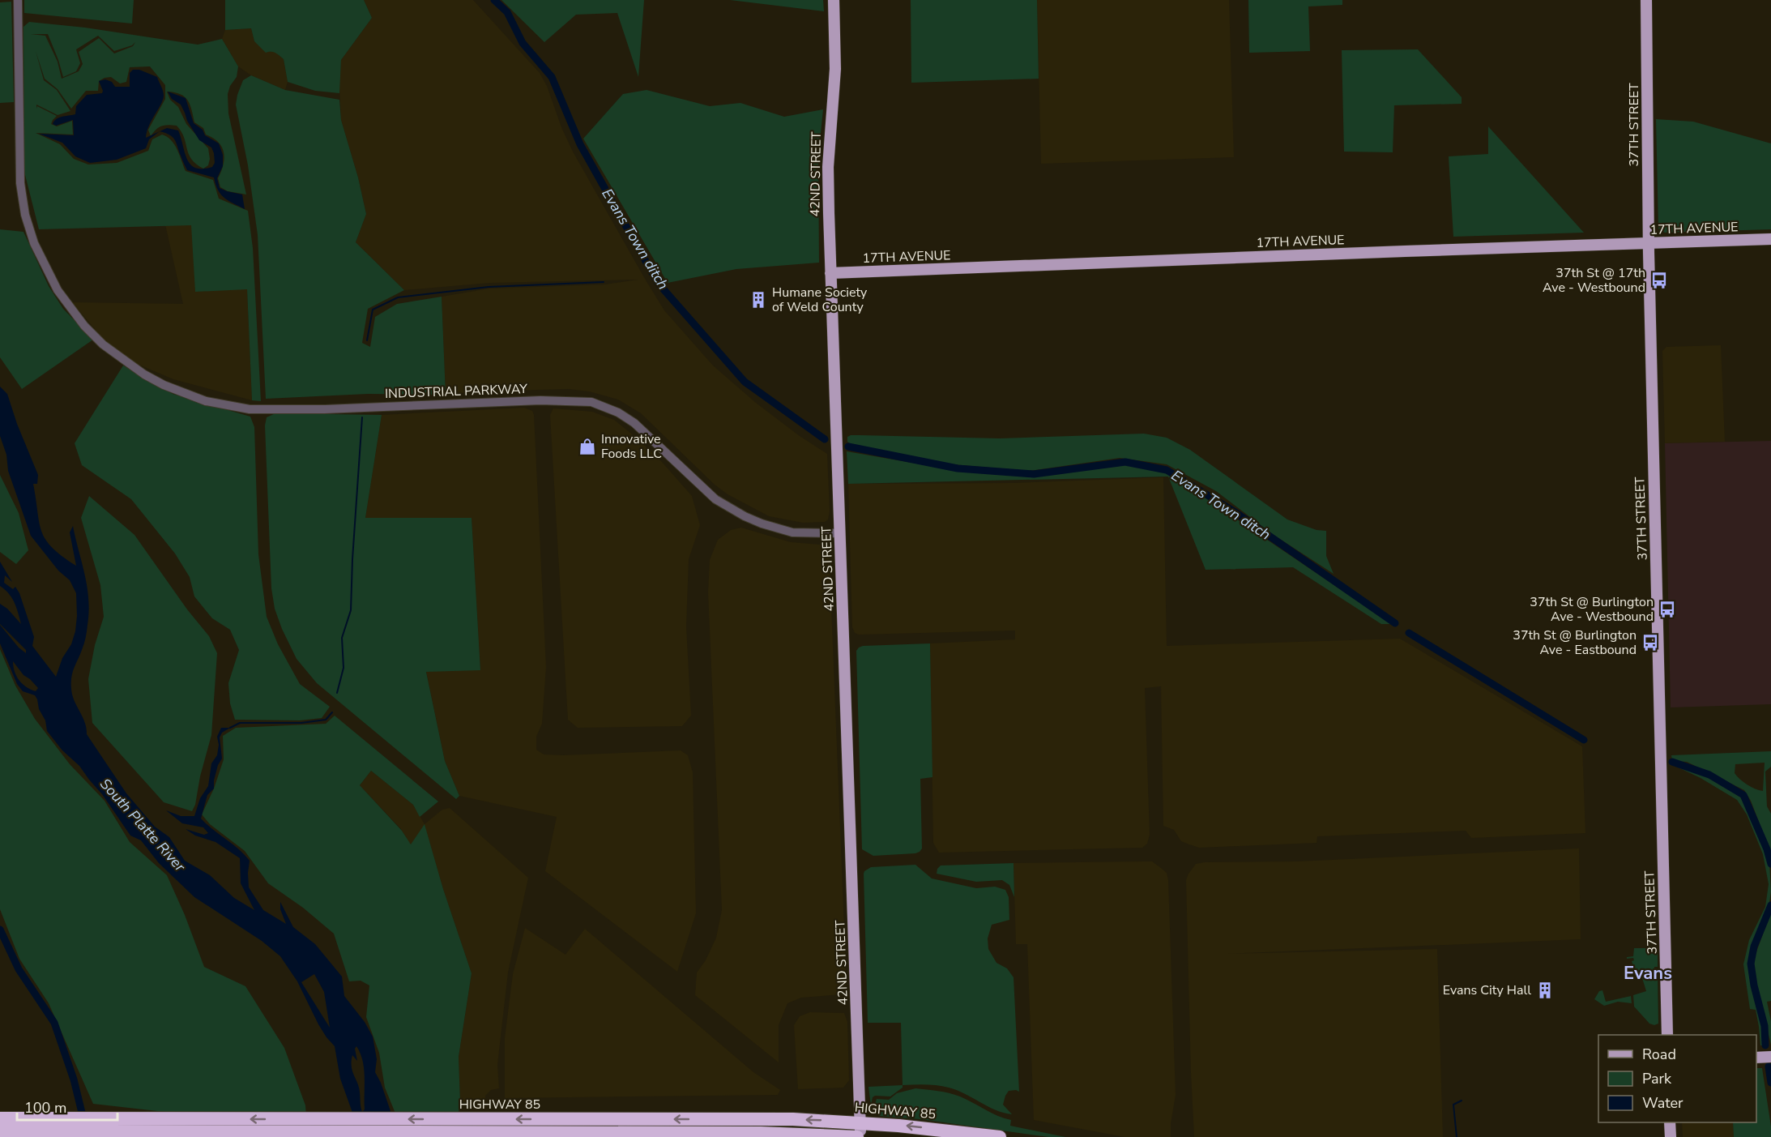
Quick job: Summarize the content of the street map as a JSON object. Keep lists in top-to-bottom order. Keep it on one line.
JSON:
{"streets":{"highway":["HIGHWAY 85"],"main road":["37TH STREET","42ND STREET","17TH AVENUE"],"street":["INDUSTRIAL PARKWAY"]},"crossings":[["37TH STREET","17TH AVENUE"],["42ND STREET","17TH AVENUE"],["42ND STREET","INDUSTRIAL PARKWAY"],["42ND STREET","HIGHWAY 85"]],"districts":["Evans"],"water":["Evans Town ditch","South Platte River"],"places":{"bus stop":["37th St @ 17th Ave - Westbound","37th St @ Burlington Ave - Westbound","37th St @ Burlington Ave - Eastbound"],"building":["Humane Society of Weld County","Evans City Hall"],"shop":["Innovative Foods LLC"]},"legend":["Road","Park","Water"],"scale_bar":"100 m"}
